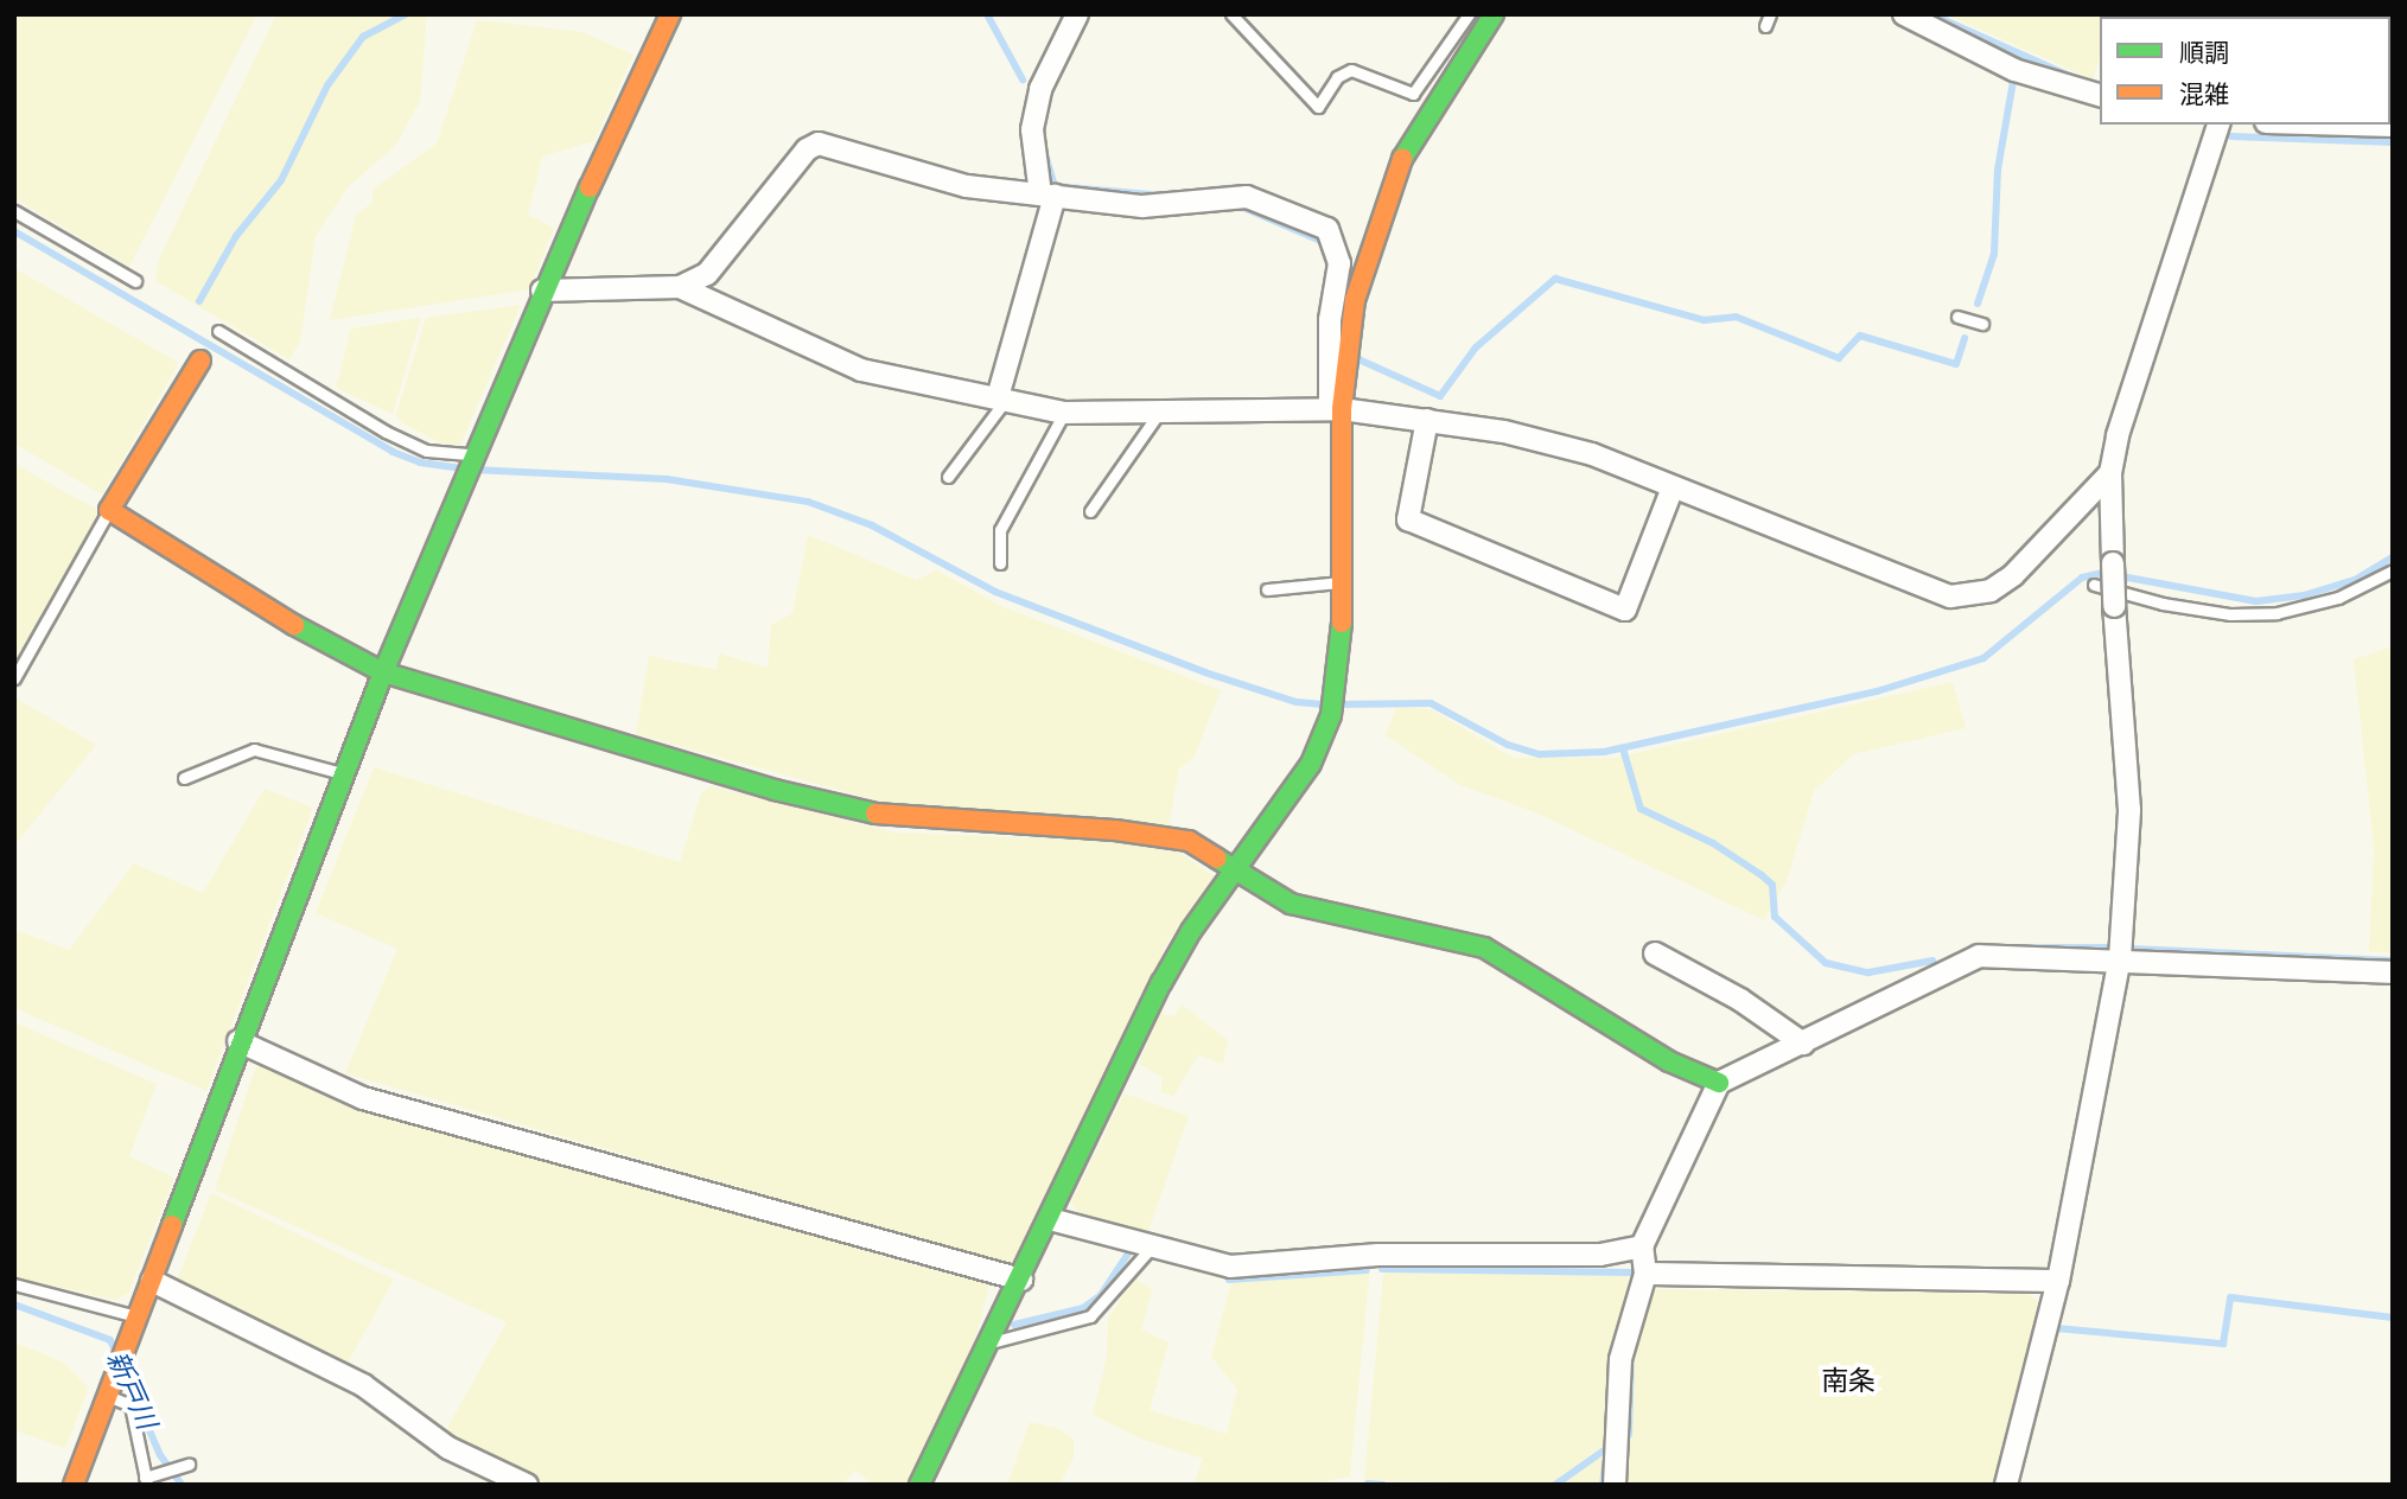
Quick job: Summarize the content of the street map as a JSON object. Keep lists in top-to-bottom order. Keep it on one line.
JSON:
{"districts":["南条"],"water":["新戸川"],"legend":["順調","混雑"]}
